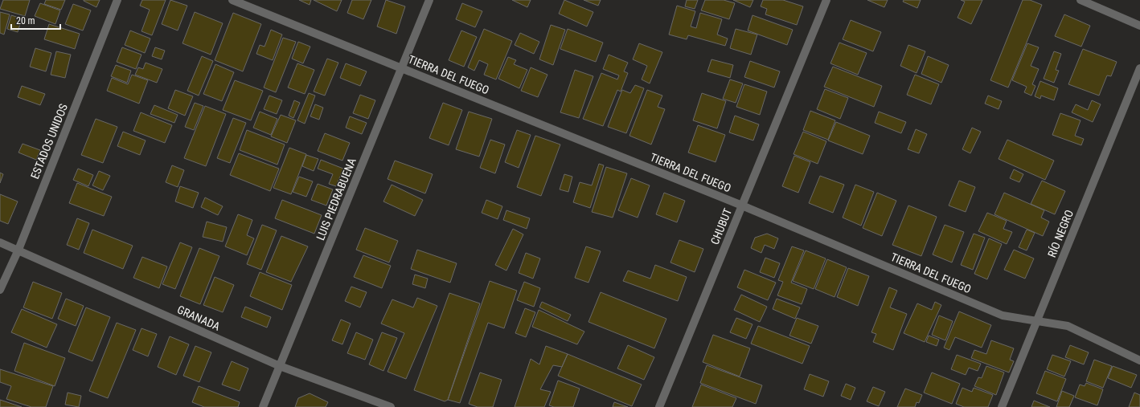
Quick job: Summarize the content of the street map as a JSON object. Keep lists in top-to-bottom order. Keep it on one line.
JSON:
{"streets":{"street":["TIERRA DEL FUEGO","ESTADOS UNIDOS","LUIS PIEDRABUENA","CHUBUT","RÍO NEGRO","GRANADA"]},"crossings":[["TIERRA DEL FUEGO","LUIS PIEDRABUENA"],["TIERRA DEL FUEGO","CHUBUT"],["TIERRA DEL FUEGO","RÍO NEGRO"],["ESTADOS UNIDOS","GRANADA"],["LUIS PIEDRABUENA","GRANADA"]],"scale_bar":"20 m"}
